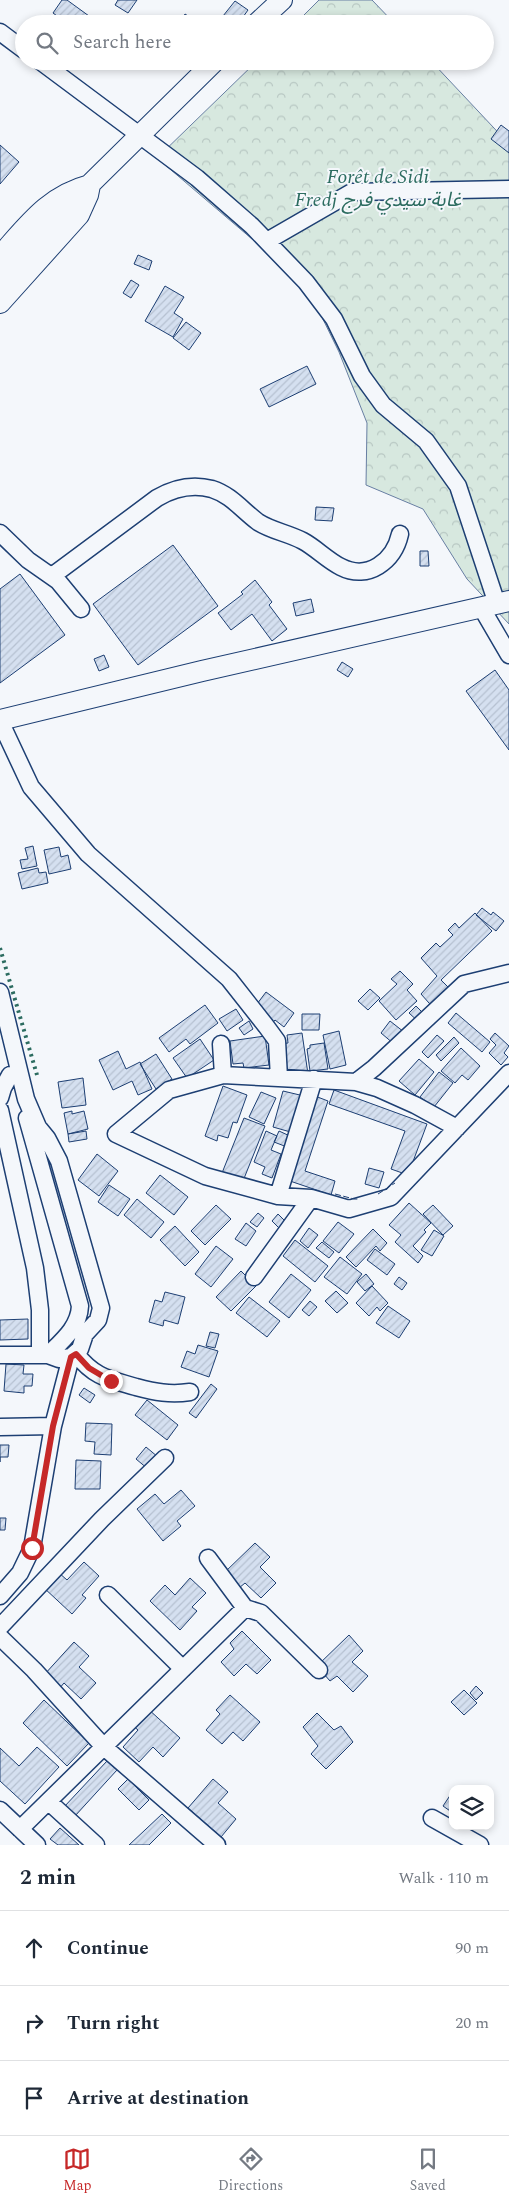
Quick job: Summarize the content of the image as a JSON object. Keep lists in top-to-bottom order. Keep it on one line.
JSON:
{"parks":["Forêt de Sidi Fredj غابة سيدي فرج"],"page":{"search":"Search here","heading":["2 min","Walk · 110 m"],"list":[["Continue","90 m"],["Turn right","20 m"],"Arrive at destination"],"nav":["Map","Directions","Saved"]}}
